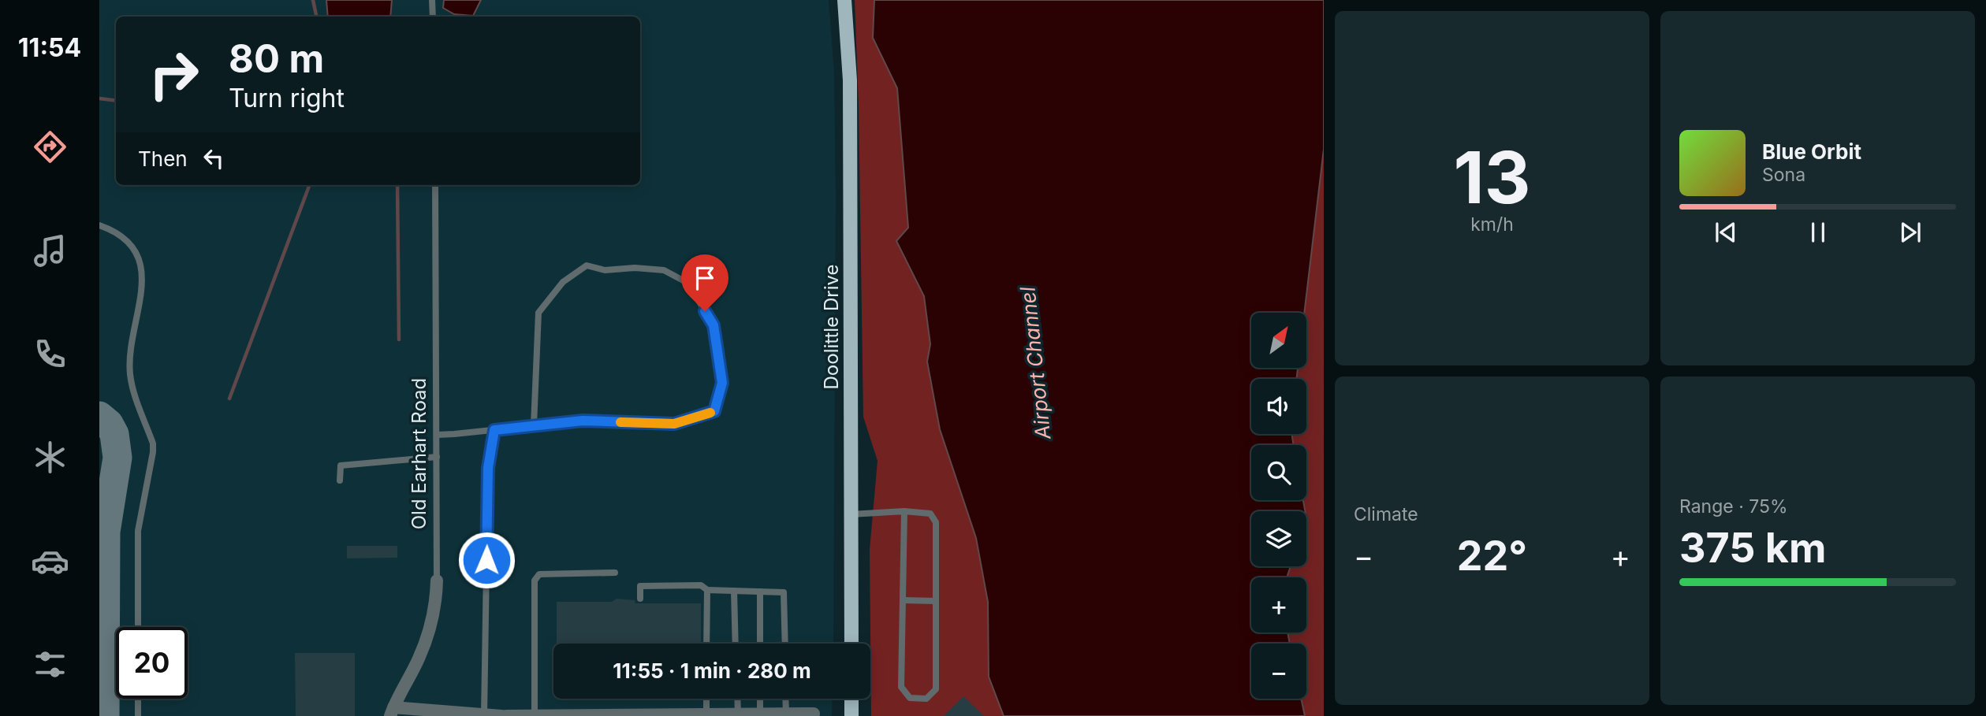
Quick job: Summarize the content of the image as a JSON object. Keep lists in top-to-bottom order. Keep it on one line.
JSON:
{"streets":{"main road":["Doolittle Drive"],"street":["Old Earhart Road"]},"water":["Airport Channel"],"north":"top right","page":{"tabs":"11:54","tile":[["13","km/h"],"Climate",["Range · 75%","375 km"]],"turn":["80 m","Turn right"],"song":["Blue Orbit","Sona"],"then":"Then","map_buttons":["+","−"],"heat":["−","22°","+"],"limit":"20","trip":"11:55 · 1 min · 280 m"}}
